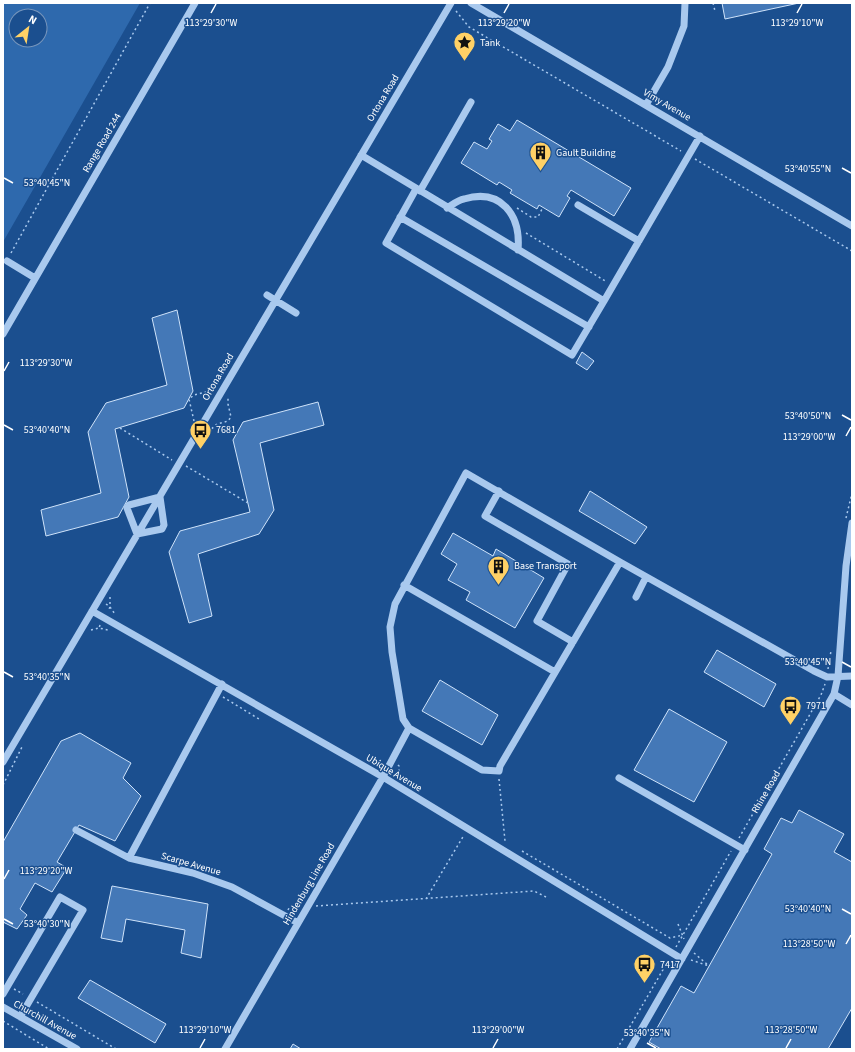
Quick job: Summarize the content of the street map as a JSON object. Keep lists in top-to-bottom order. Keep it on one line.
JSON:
{"streets":{"street":["Ortona Road","Vimy Avenue","Range Road 244","Ubique Avenue","Rhine Road","Scarpe Avenue","Hindenburg Line Road","Churchill Avenue"]},"crossings":[["Ortona Road","Ubique Avenue"],["Ubique Avenue","Rhine Road"],["Ubique Avenue","Hindenburg Line Road"],["Scarpe Avenue","Hindenburg Line Road"]],"places":{"place":["Tank"],"building":["Gault Building","Base Transport"],"bus stop":["7681","7971","7417"]},"north":"top right","coordinates":["113°29'10\"W","113°29'30\"W","113°29'20\"W","53°40'55\"N","53°40'45\"N","53°40'50\"N","53°40'40\"N","113°29'00\"W","53°40'35\"N","53°40'30\"N","113°28'50\"W"]}
